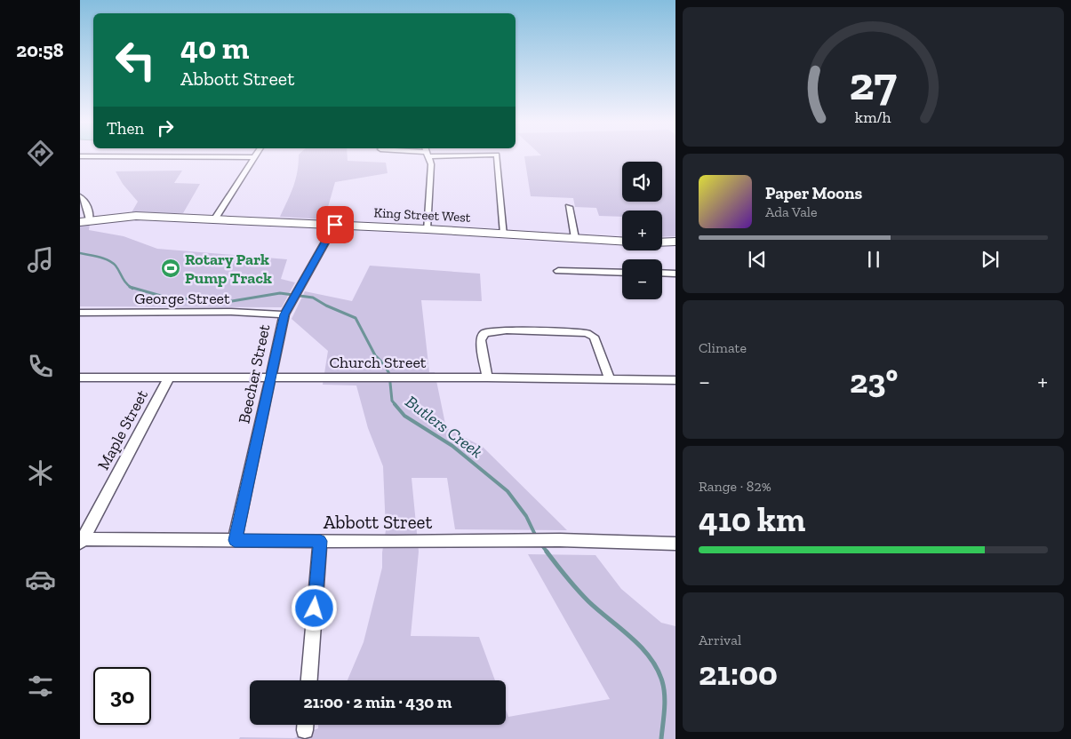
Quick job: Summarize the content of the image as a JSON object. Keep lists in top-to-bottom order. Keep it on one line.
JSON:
{"streets":{"main road":["King Street West"],"street":["George Street","Church Street","Beecher Street","Maple Street","Abbott Street"]},"crossings":[["King Street West","Beecher Street"],["George Street","Beecher Street"],["Church Street","Beecher Street"],["Church Street","Maple Street"],["Beecher Street","Abbott Street"],["Maple Street","Abbott Street"]],"water":["Butlers Creek"],"places":{"sports":["Rotary Park Pump Track"]},"page":{"tabs":"20:58","turn":["40 m","Abbott Street"],"then":"Then","map_buttons":["+","−"],"song":["Paper Moons","Ada Vale"],"tile":["Climate",["Range · 82%","410 km"],["Arrival","21:00"]],"heat":["−","23°","+"],"limit":"30","trip":"21:00 · 2 min · 430 m","gauge":["27","km/h"]}}
